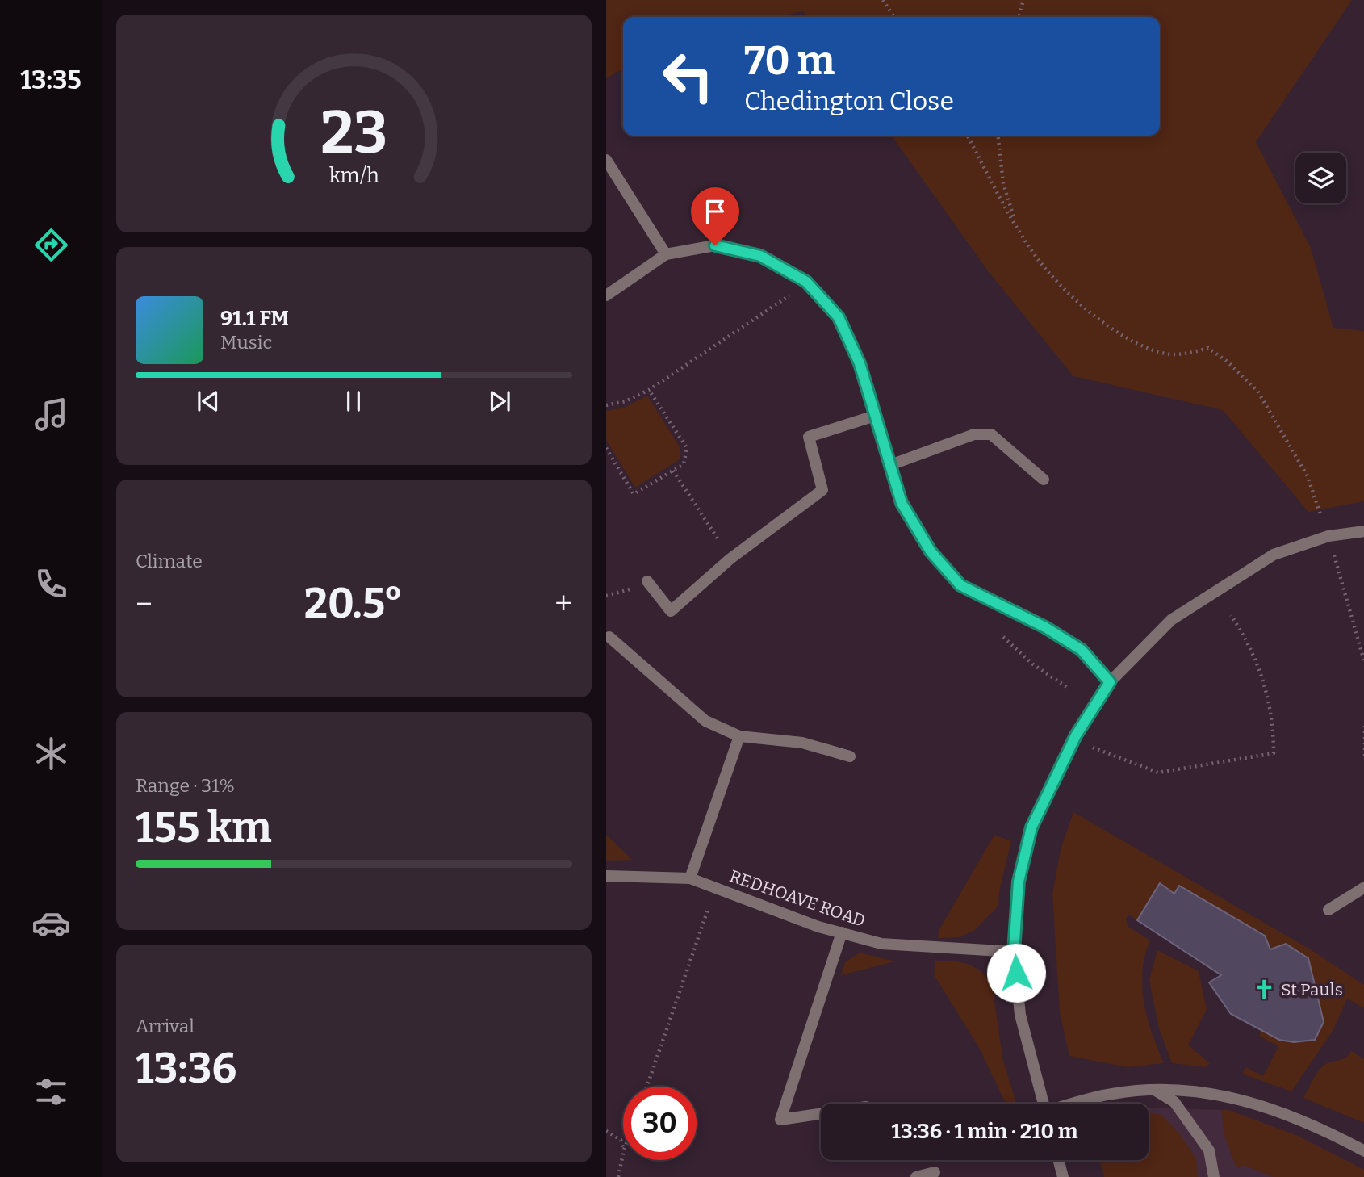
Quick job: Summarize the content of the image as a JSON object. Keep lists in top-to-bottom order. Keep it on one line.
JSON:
{"streets":{"street":["REDHOAVE ROAD"]},"places":{"church":["St Pauls"]},"page":{"tabs":"13:35","turn":["70 m","Chedington Close"],"song":["91.1 FM","Music"],"tile":["Climate",["Range · 31%","155 km"],["Arrival","13:36"]],"heat":["−","20.5°","+"],"limit":"30","trip":"13:36 · 1 min · 210 m","gauge":["23","km/h"]}}
